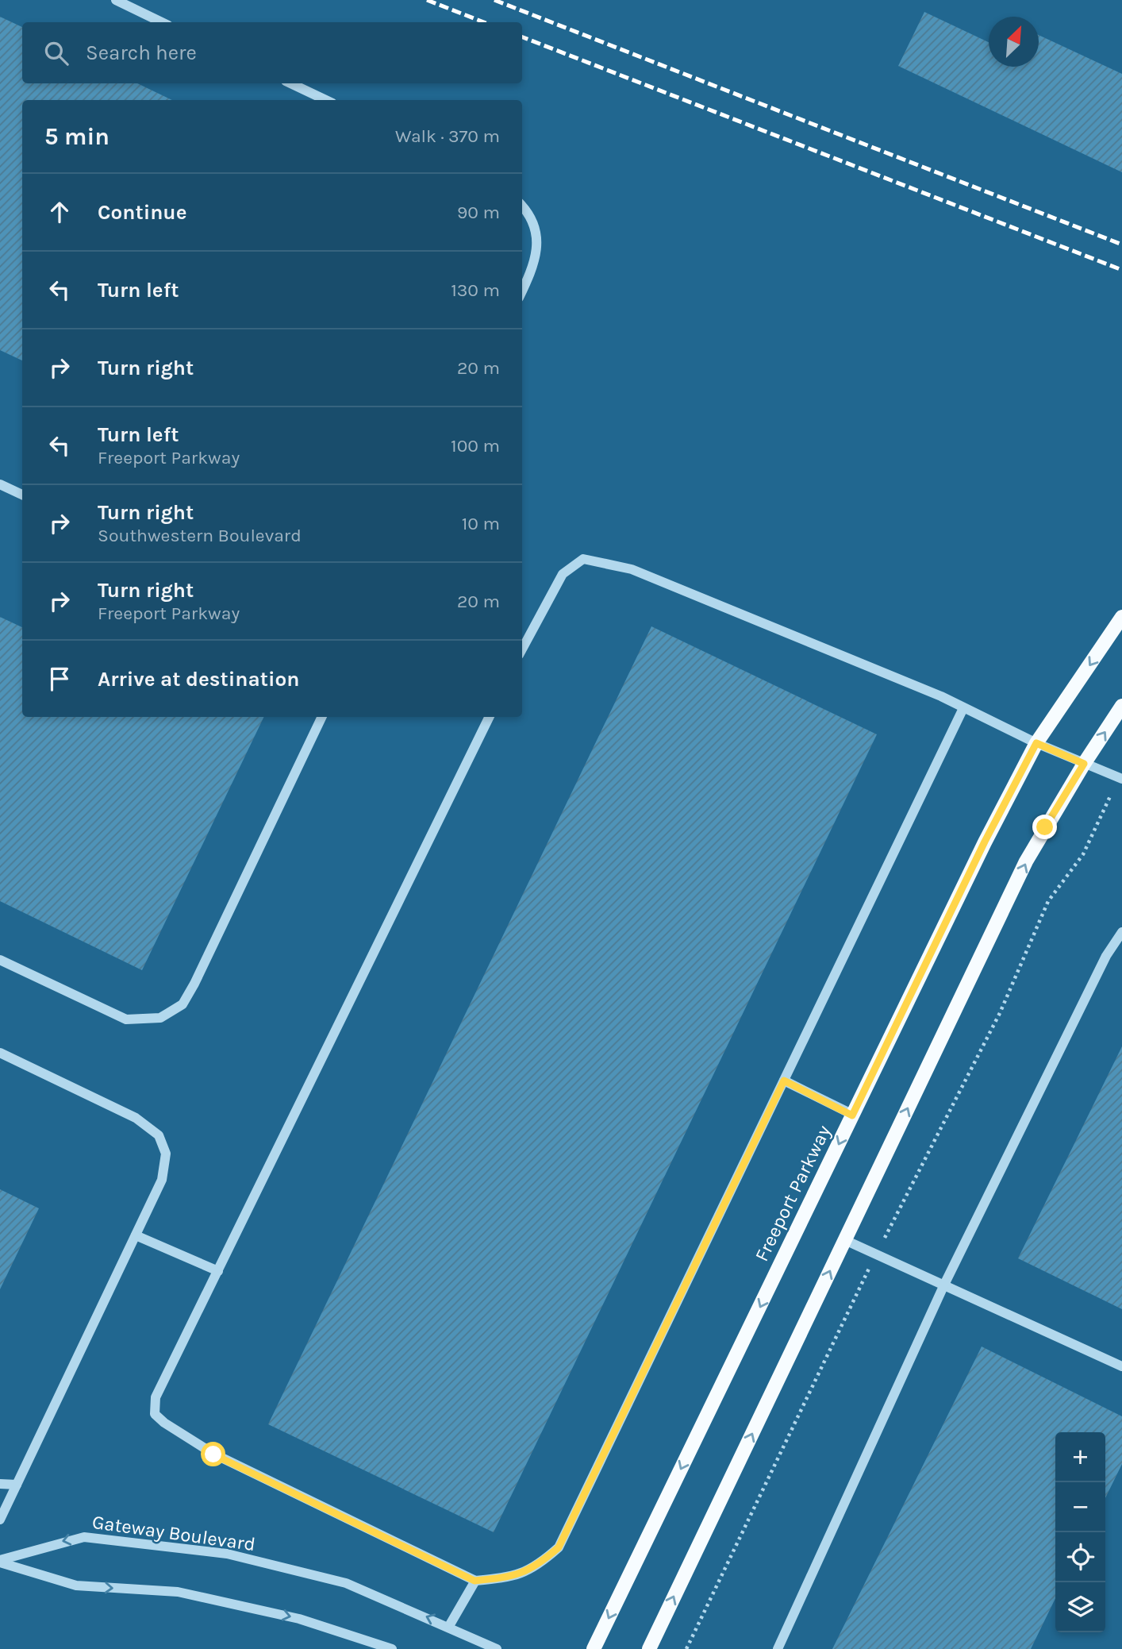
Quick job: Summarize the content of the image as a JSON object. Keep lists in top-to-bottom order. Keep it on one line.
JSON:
{"streets":{"main road":["Freeport Parkway"],"street":["Gateway Boulevard"]},"north":"top right","page":{"search":"Search here","heading":["5 min","Walk · 370 m"],"list":[["Continue","90 m"],["Turn left","130 m"],["Turn right","20 m"],["Turn left","Freeport Parkway","100 m"],["Turn right","Southwestern Boulevard","10 m"],["Turn right","Freeport Parkway","20 m"],"Arrive at destination"],"map_buttons":["+","−"]}}
